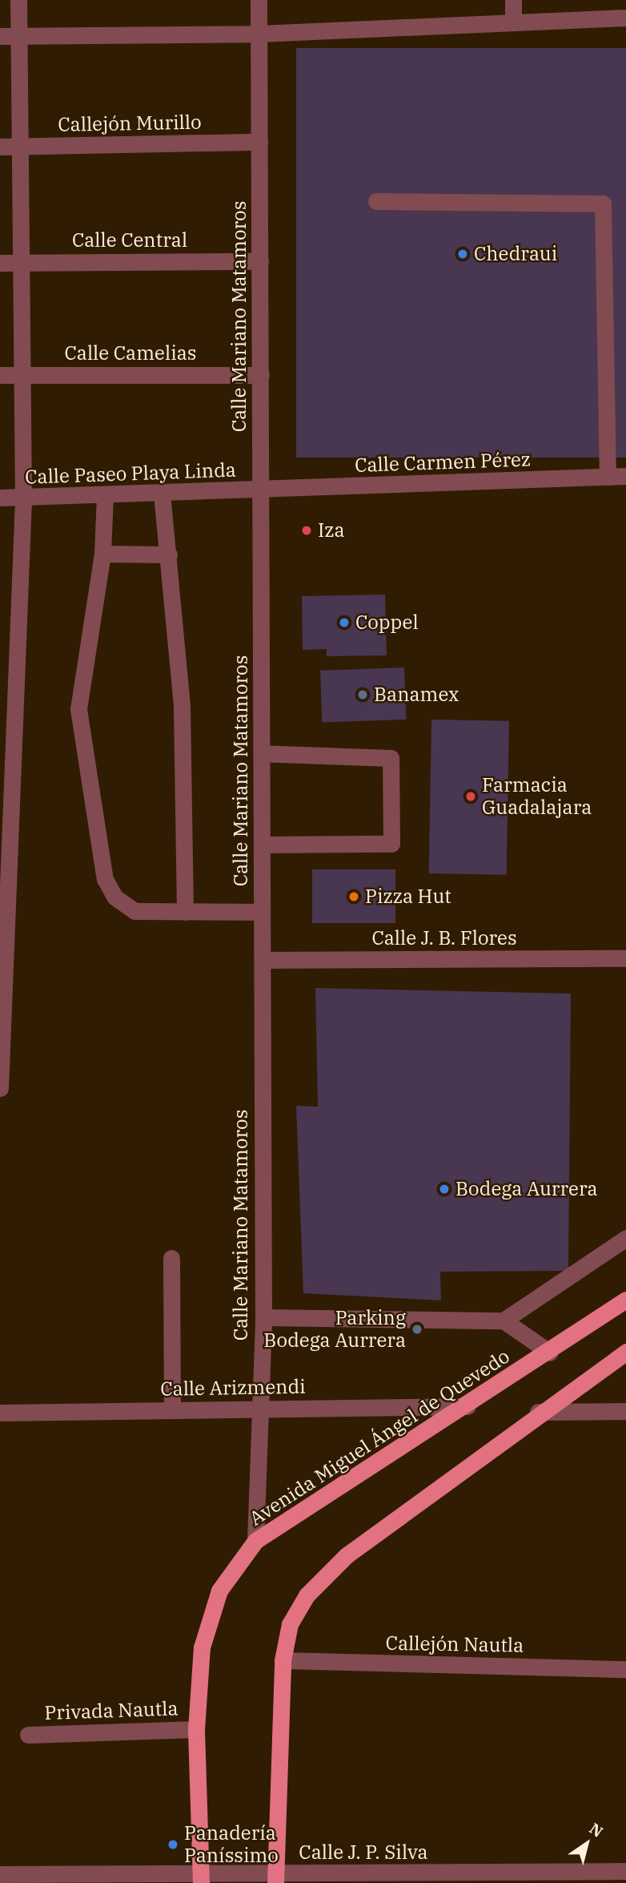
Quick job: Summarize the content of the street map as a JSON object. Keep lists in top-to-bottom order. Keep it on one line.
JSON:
{"streets":{"main road":["Avenida Miguel Ángel de Quevedo"],"street":["Callejón Murillo","Calle Central","Calle Mariano Matamoros","Calle Camelias","Calle Carmen Pérez","Calle Paseo Playa Linda","Calle J. B. Flores","Calle Arizmendi","Callejón Nautla","Privada Nautla","Calle J. P. Silva"]},"crossings":[["Callejón Murillo","Calle Mariano Matamoros"],["Calle Central","Calle Mariano Matamoros"],["Calle Mariano Matamoros","Calle Camelias"],["Calle Mariano Matamoros","Calle Carmen Pérez"],["Calle Mariano Matamoros","Calle Paseo Playa Linda"],["Calle Mariano Matamoros","Calle J. B. Flores"],["Calle Mariano Matamoros","Calle Arizmendi"],["Calle Mariano Matamoros","Avenida Miguel Ángel de Quevedo"],["Calle Carmen Pérez","Calle Paseo Playa Linda"],["Calle Arizmendi","Avenida Miguel Ángel de Quevedo"],["Avenida Miguel Ángel de Quevedo","Privada Nautla"],["Avenida Miguel Ángel de Quevedo","Calle J. P. Silva"]],"places":["Chedraui","Iza","Coppel","Banamex","Farmacia Guadalajara","Pizza Hut","Bodega Aurrera","Parking Bodega Aurrera","Panadería Paníssimo"],"north":"top right"}
